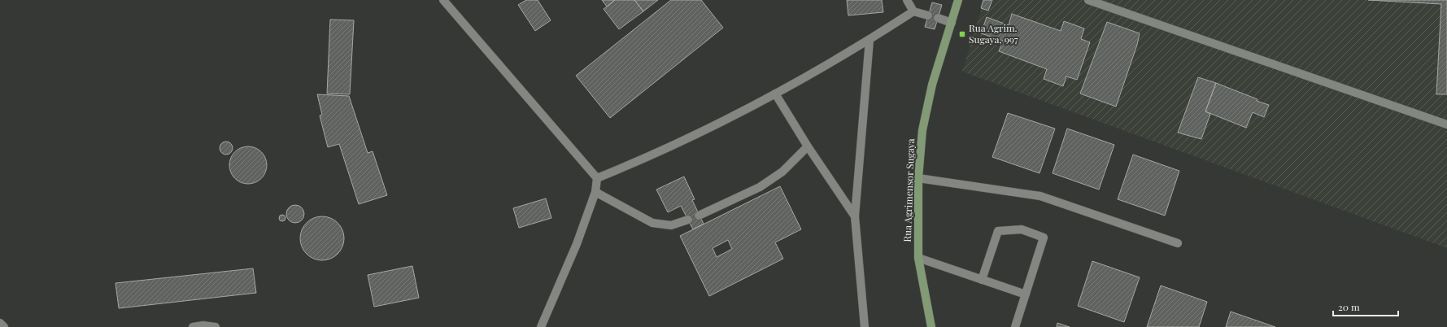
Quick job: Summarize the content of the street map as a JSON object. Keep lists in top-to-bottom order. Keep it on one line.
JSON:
{"streets":{"main road":["Rua Agrimensor Sugaya"]},"places":{"transit":["Rua Agrim. Sugaya, 997"]},"scale_bar":"20 m"}
